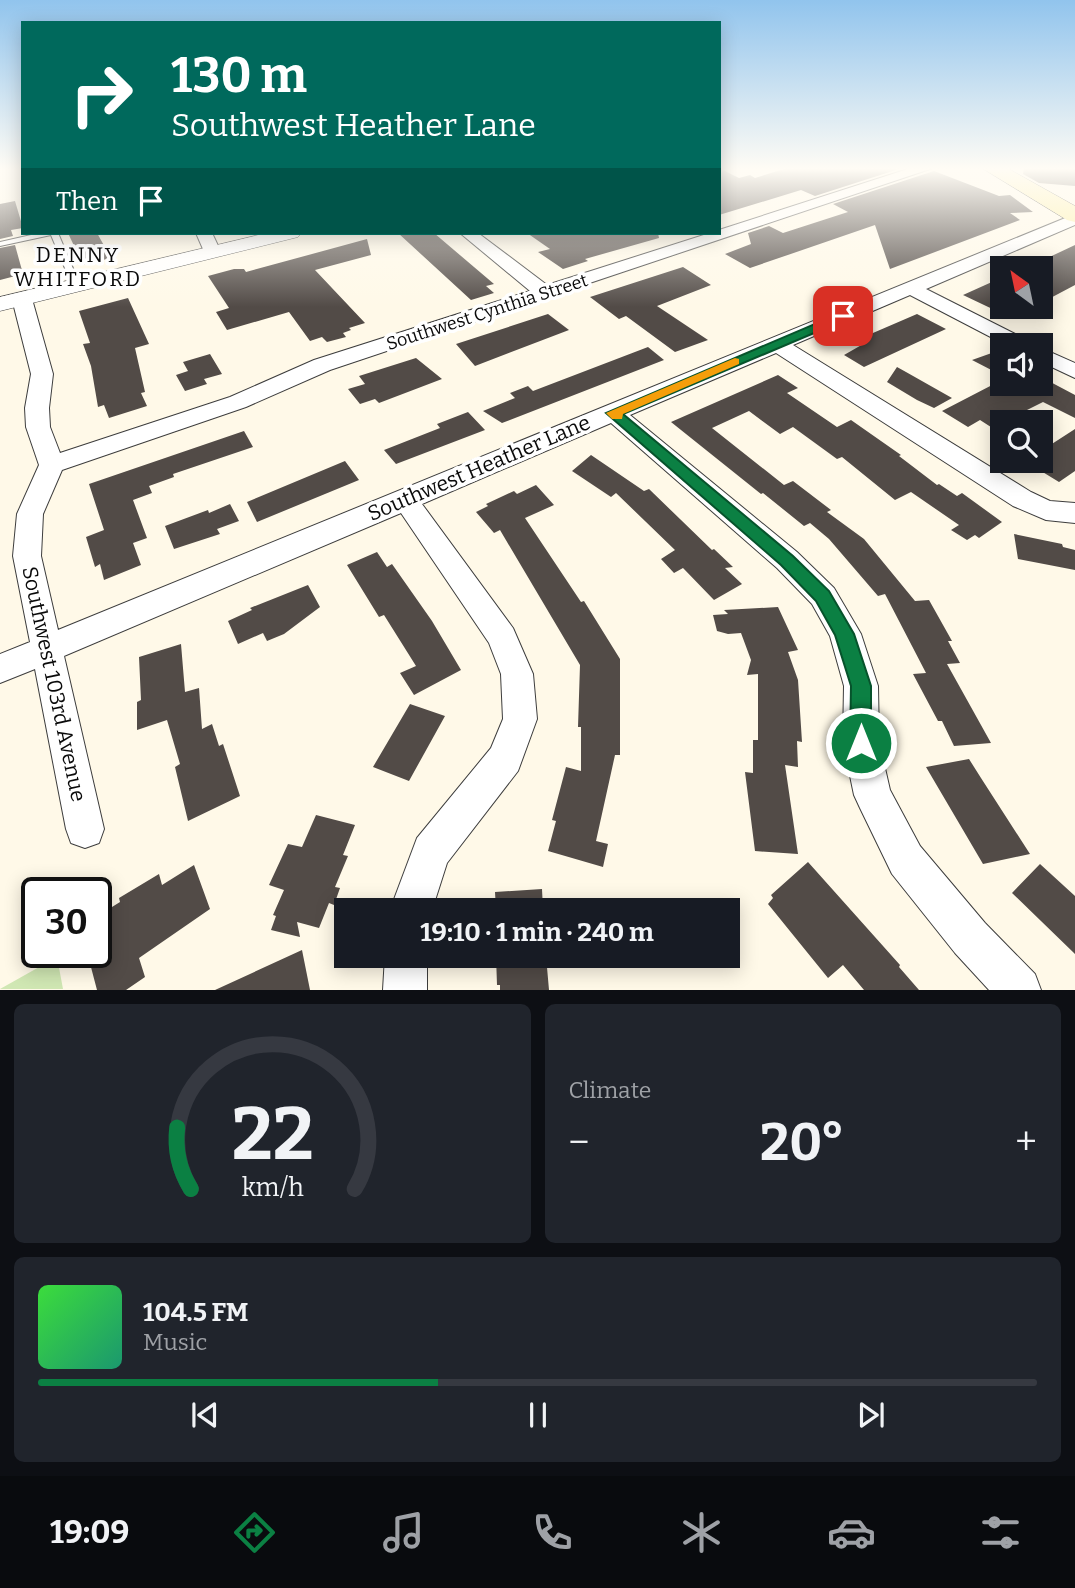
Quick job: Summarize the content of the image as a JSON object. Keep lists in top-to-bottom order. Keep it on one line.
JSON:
{"streets":{"street":["Southwest Cynthia Street","Southwest Heather Lane","Southwest 103rd Avenue"]},"crossings":[["Southwest Cynthia Street","Southwest 103rd Avenue"],["Southwest Heather Lane","Southwest 103rd Avenue"]],"districts":["DENNY WHITFORD"],"north":"top left","page":{"turn":["130 m","Southwest Heather Lane"],"then":"Then","limit":"30","trip":"19:10 · 1 min · 240 m","tile":"Climate","heat":["−","20°","+"],"song":["104.5 FM","Music"],"tabs":"19:09","gauge":["22","km/h"]}}
